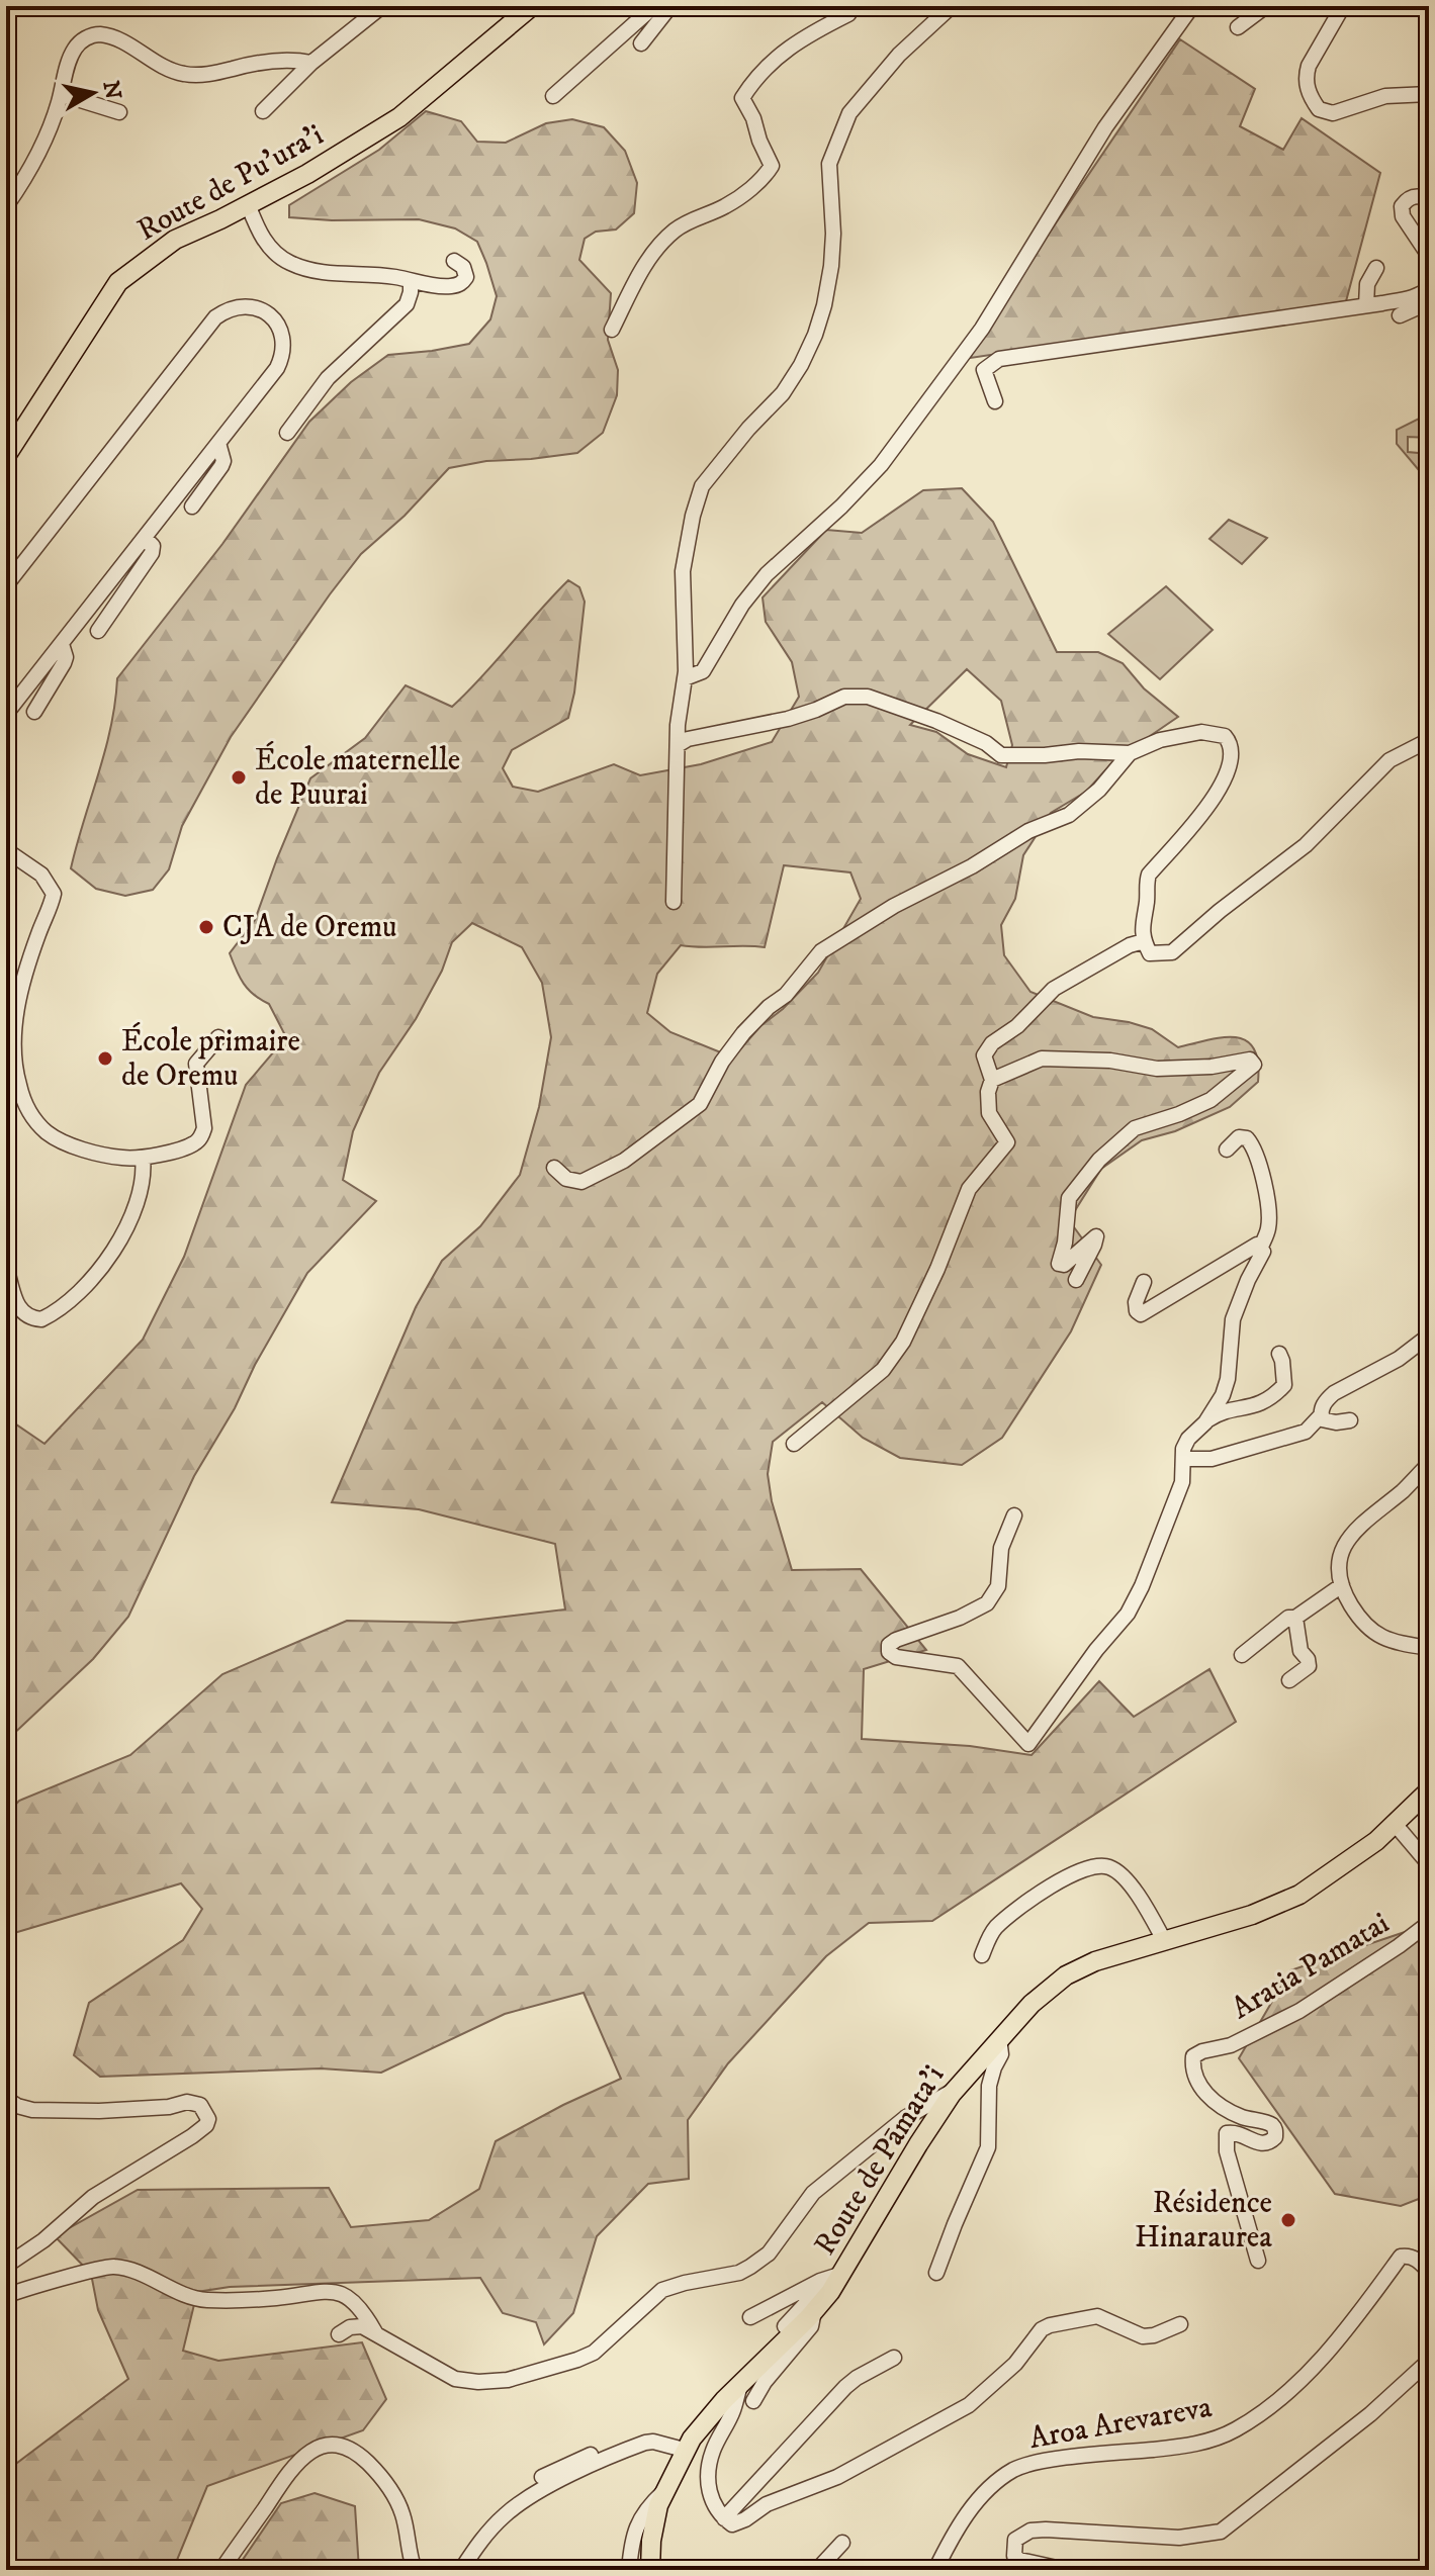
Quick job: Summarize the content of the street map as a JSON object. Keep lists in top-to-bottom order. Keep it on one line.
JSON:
{"streets":{"main road":["Route de Pu'ura'i","Route de Pāmata'i"],"street":["Aratia Pamatai","Aroa Arevareva"]},"places":["École maternelle de Puurai","CJA de Oremu","École primaire de Oremu","Résidence Hinaraurea"],"north":"right"}
